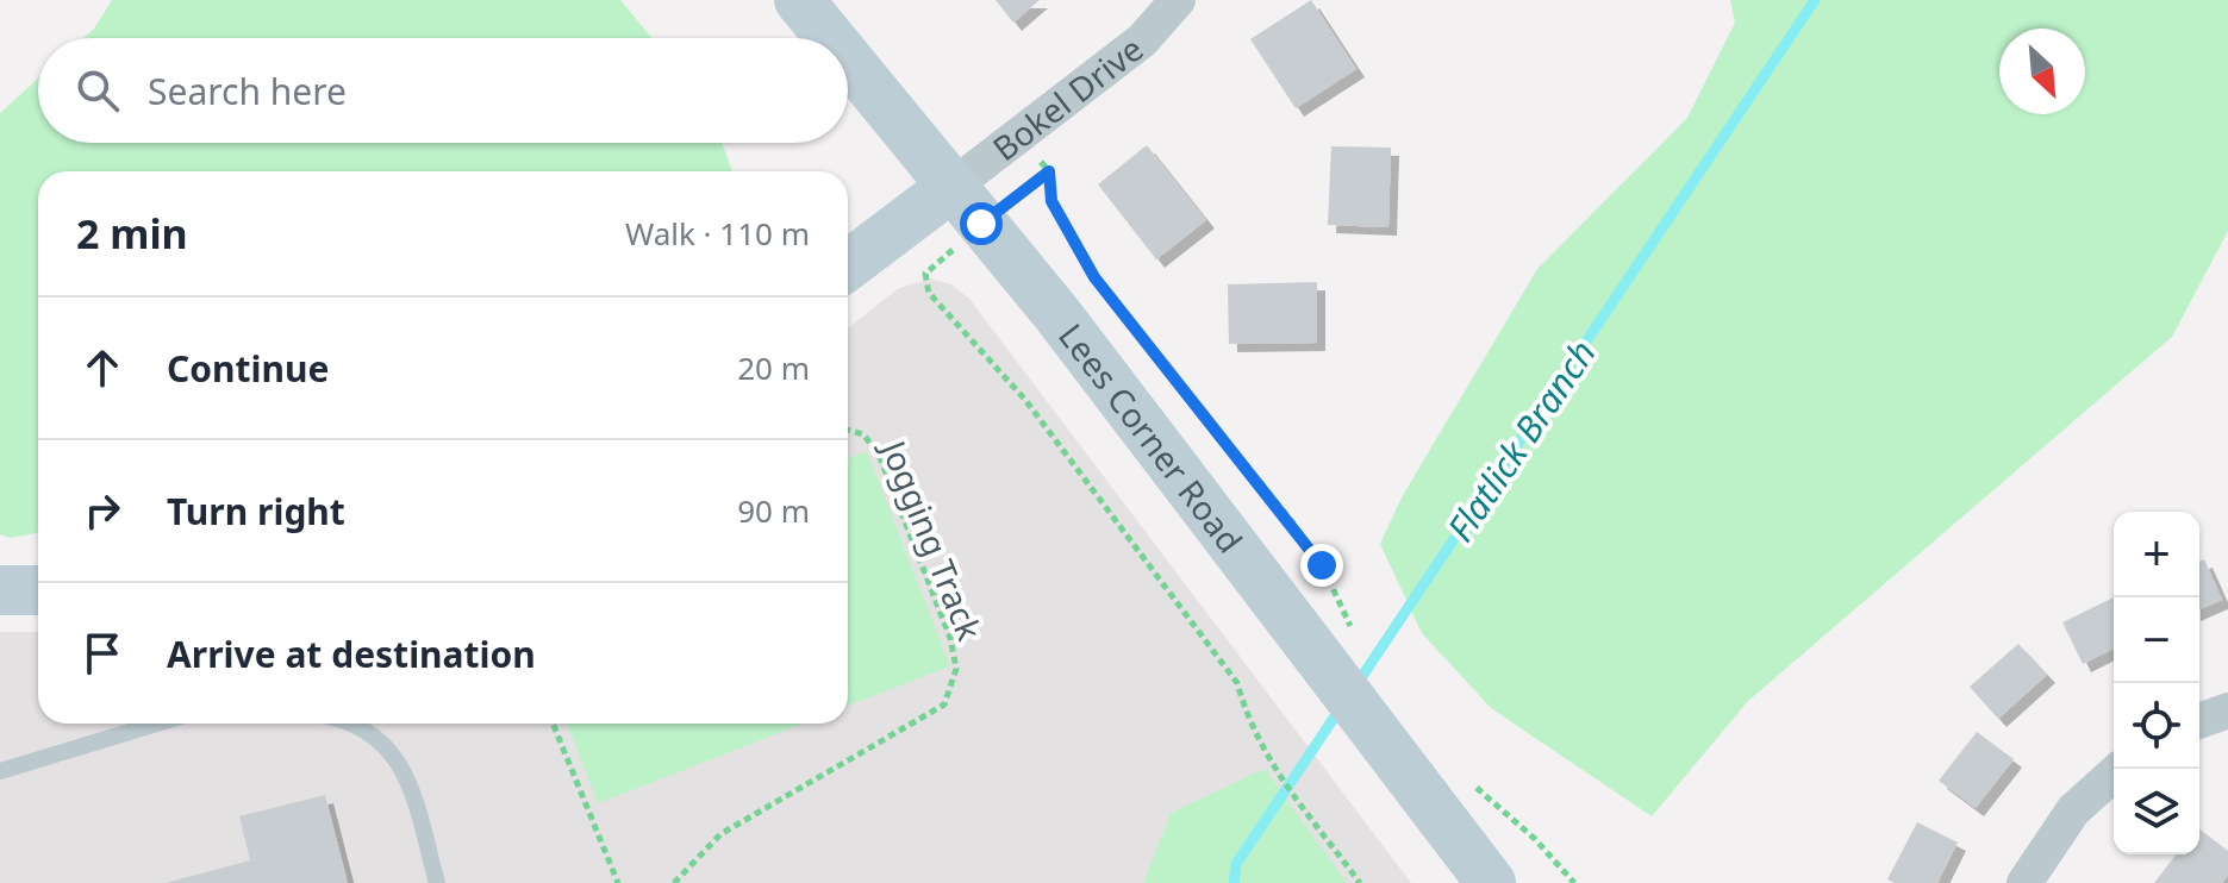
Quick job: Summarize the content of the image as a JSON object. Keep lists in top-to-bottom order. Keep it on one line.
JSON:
{"streets":{"street":["Bokel Drive","Lees Corner Road"],"path":["Jogging Track"]},"crossings":[["Bokel Drive","Lees Corner Road"]],"water":["Flatlick Branch"],"north":"bottom right","page":{"search":"Search here","heading":["2 min","Walk · 110 m"],"list":[["Continue","20 m"],["Turn right","90 m"],"Arrive at destination"],"map_buttons":["+","−"]}}
